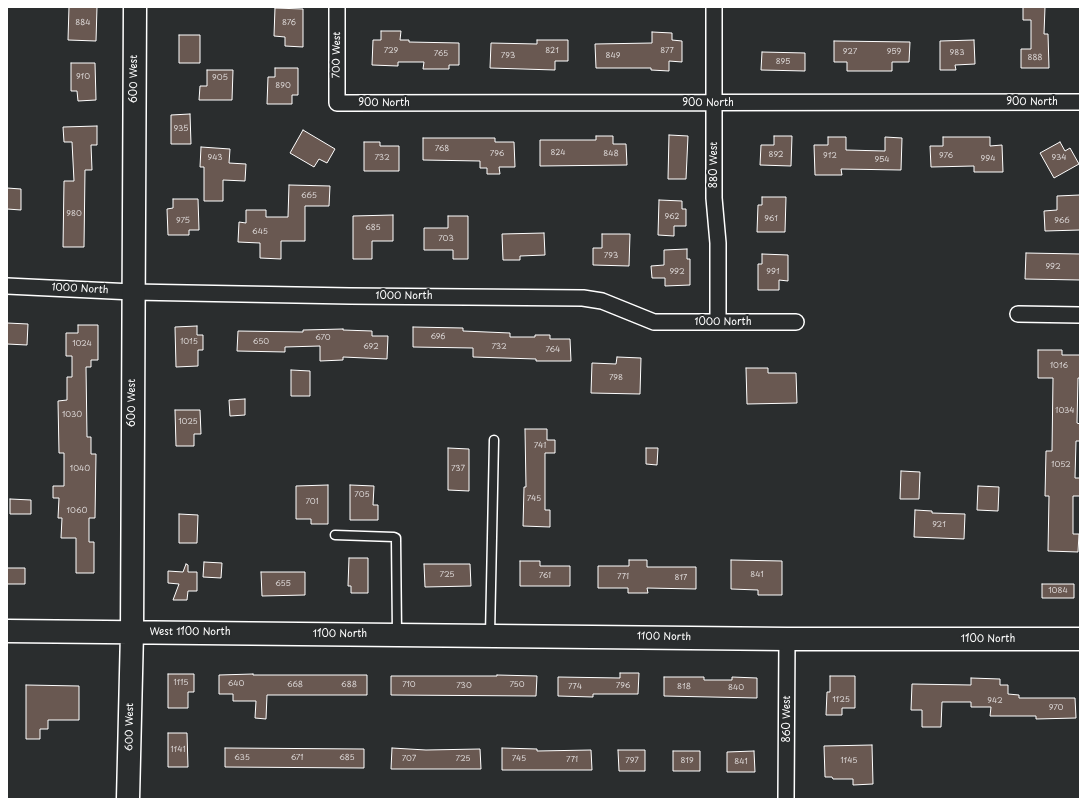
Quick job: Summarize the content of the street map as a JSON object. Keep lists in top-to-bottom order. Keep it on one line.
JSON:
{"streets":{"main road":["600 West","West 1100 North","1100 North"],"street":["700 West","900 North","880 West","1000 North","860 West"]},"crossings":[["700 West","900 North"],["600 West","1000 North"],["600 West","West 1100 North"],["900 North","880 West"],["880 West","1000 North"],["West 1100 North","1100 North"],["1100 North","860 West"]],"house_numbers":["884","876","729","821","877","927","959","983","765","793","849","888","895","910","905","890","935","768","824","796","848","892","912","976","943","732","934","994","954","665","980","962","961","975","966","685","645","703","793","992","992","991","696","670","1015","650","1024","692","732","764","1016","798","1034","1030","1025","741","1052","1040","737","705","745","701","1060","921","725","841","761","771","817","655","1084","1115","640","668","688","710","750","730","796","774","818","840","1125","942","970","1141","635","671","685","707","725","745","771","797","819","1145","841"]}
